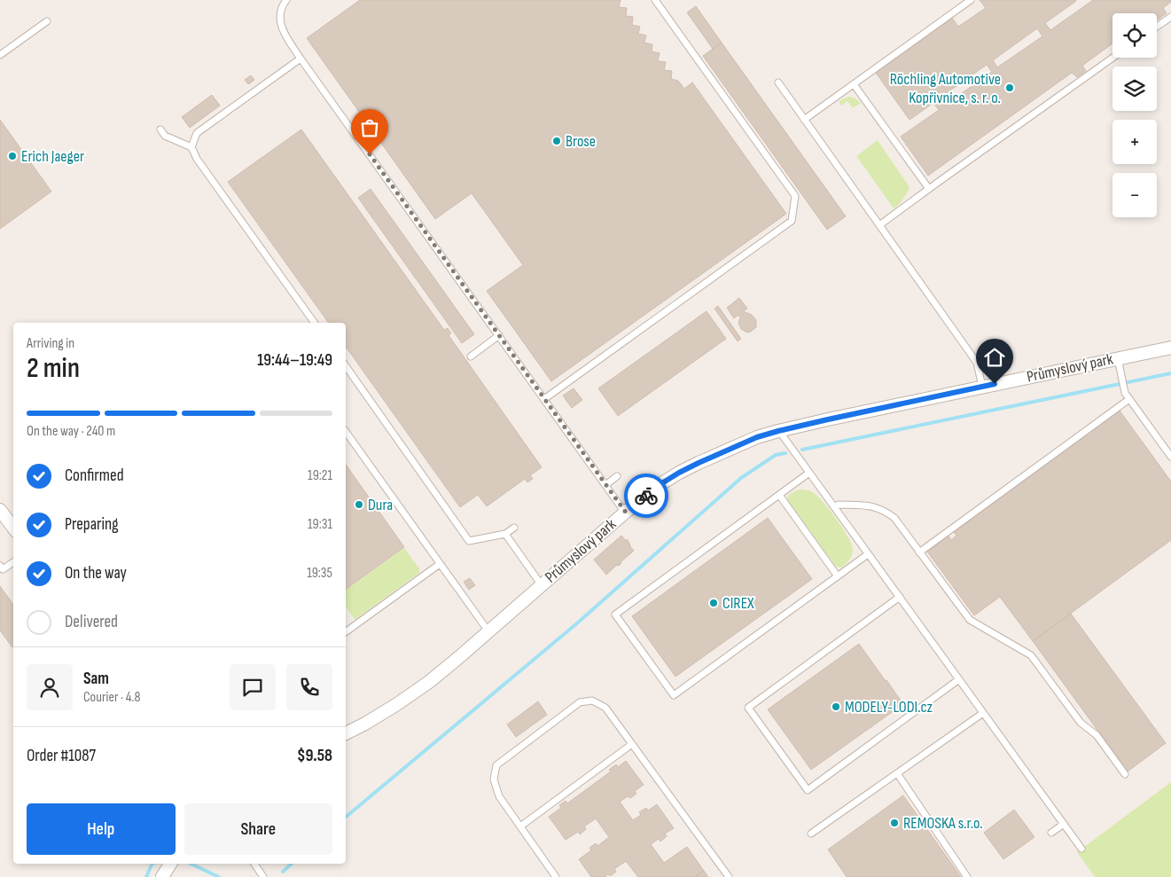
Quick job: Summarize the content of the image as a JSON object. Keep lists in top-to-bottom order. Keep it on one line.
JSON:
{"streets":{"street":["Průmyslový park"]},"places":["Röchling Automotive Kopřivnice, s. r. o.","Brose","Erich Jaeger","Dura","CIREX","MODELY-LODI.cz","REMOSKA s.r.o."],"page":{"map_buttons":["+","−"],"heading":["2 min","Arriving in","19:44–19:49"],"panel":["Sam","Courier · 4.8","Order #1087","$9.58"],"bar":"On the way · 240 m","list":[["Confirmed","19:21"],["Preparing","19:31"],["On the way","19:35"],"Delivered"],"buttons":["Help","Share"]}}
